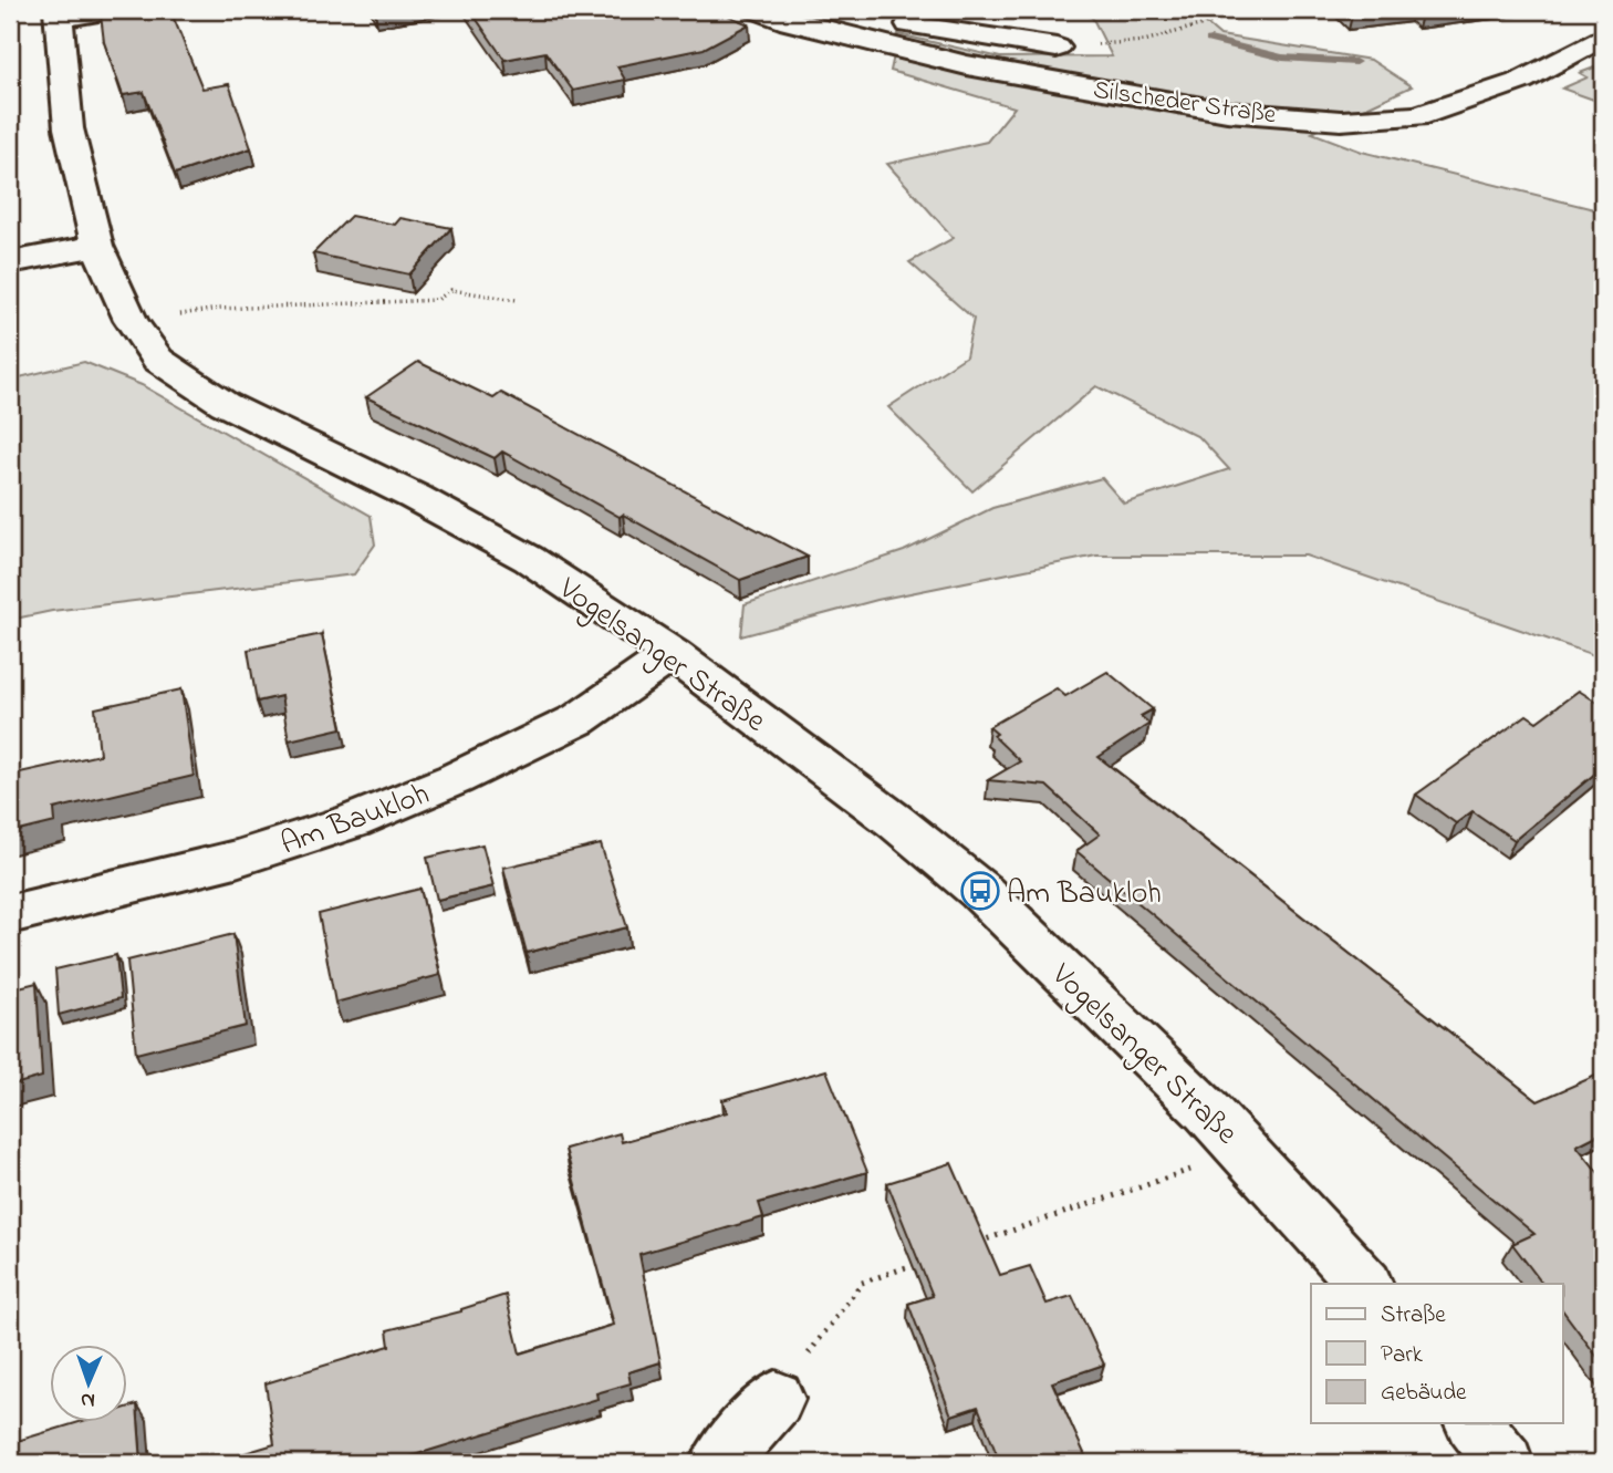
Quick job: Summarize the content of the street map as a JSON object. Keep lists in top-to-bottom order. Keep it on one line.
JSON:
{"streets":{"street":["Silscheder Straße","Vogelsanger Straße","Am Baukloh"]},"crossings":[["Vogelsanger Straße","Am Baukloh"]],"places":{"bus stop":["Am Baukloh"]},"legend":["Straße","Park","Gebäude"],"north":"bottom"}
